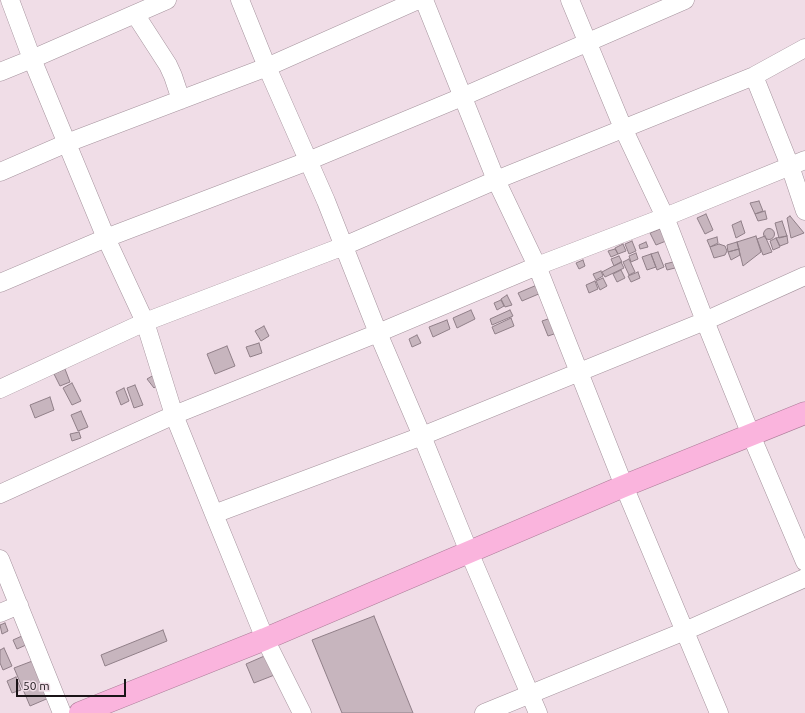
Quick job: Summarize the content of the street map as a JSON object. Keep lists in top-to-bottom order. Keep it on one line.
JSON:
{"scale_bar":"50 m"}
